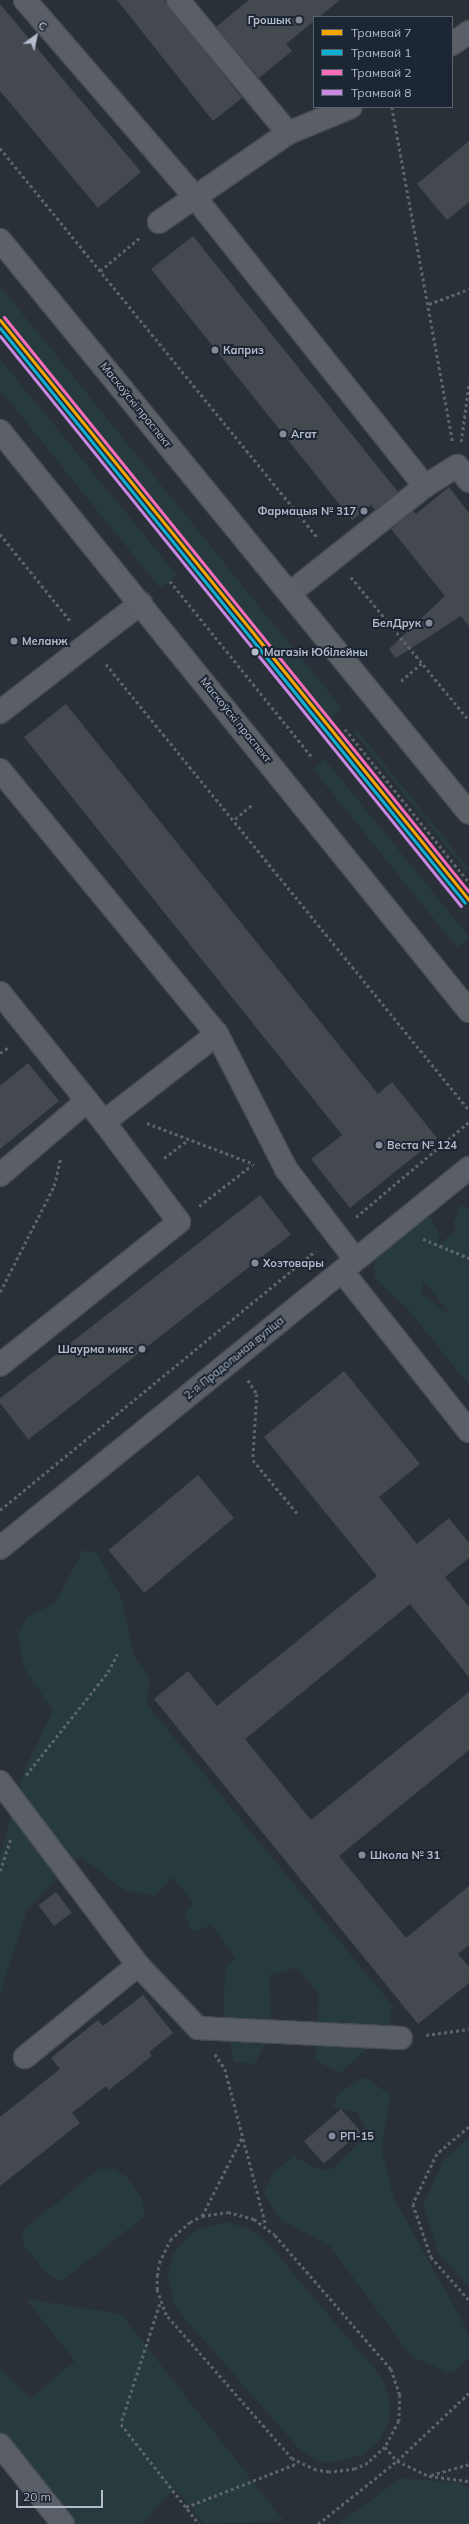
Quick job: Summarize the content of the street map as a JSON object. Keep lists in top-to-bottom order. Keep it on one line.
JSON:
{"streets":{"main road":["Маскоўскі праспект"],"street":["2-я Прадольная вуліца"]},"places":["Грошык","Каприз","Агат","Фармацыя № 317","БелДрук","Меланж","Магазін Юбілейны","Веста № 124","Хозтовары","Шаурма микс","Школа № 31","РП-15"],"lines":["tram line 2","tram line 7","tram line 1","tram line 8"],"legend":["Трамвай 7","Трамвай 1","Трамвай 2","Трамвай 8"],"scale_bar":"20 m","north":"top right"}
